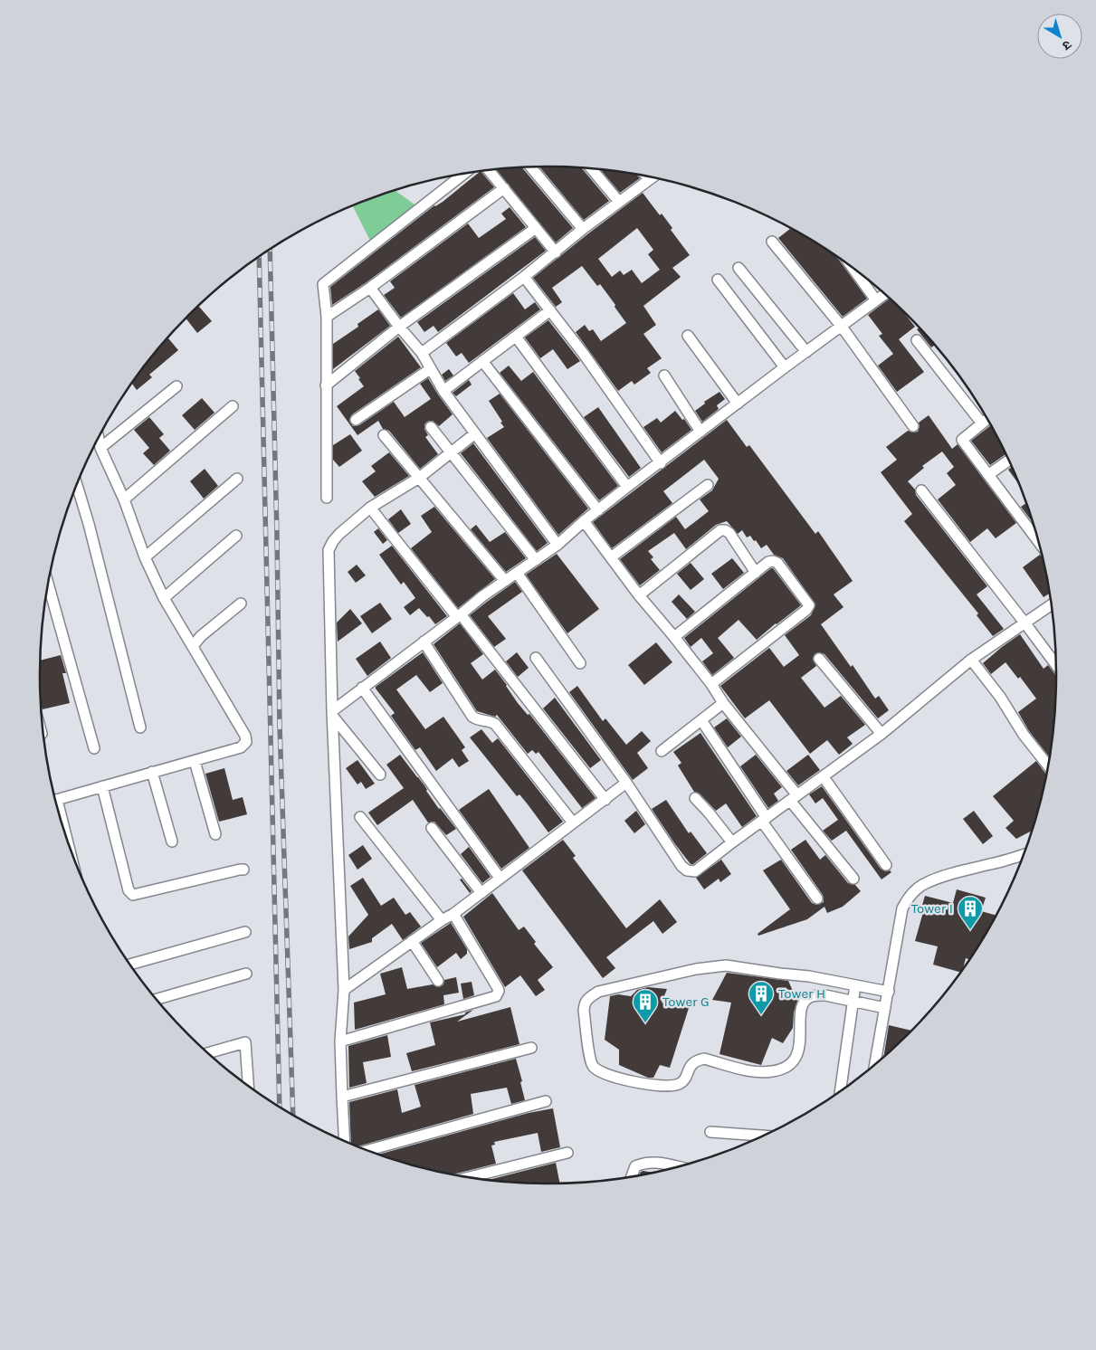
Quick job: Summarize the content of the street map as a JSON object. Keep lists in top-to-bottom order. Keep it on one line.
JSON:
{"places":{"building":["Tower I","Tower H","Tower G"]},"north":"bottom right"}
